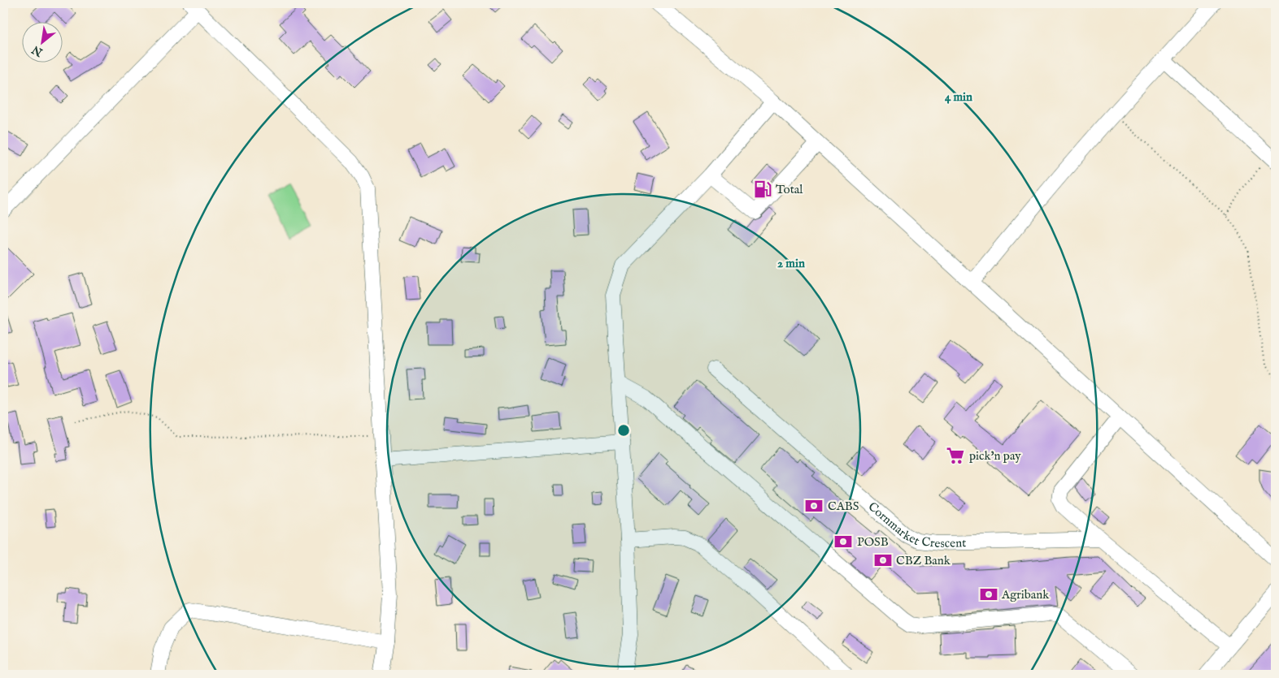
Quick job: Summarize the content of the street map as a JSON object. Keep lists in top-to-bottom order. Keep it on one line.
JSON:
{"streets":{"street":["Cornmarket Crescent"]},"places":{"fuel station":["Total"],"supermarket":["pick'n pay"],"bank":["CABS","POSB","CBZ Bank","Agribank"]},"north":"bottom left","rings":["4 min","2 min"]}
